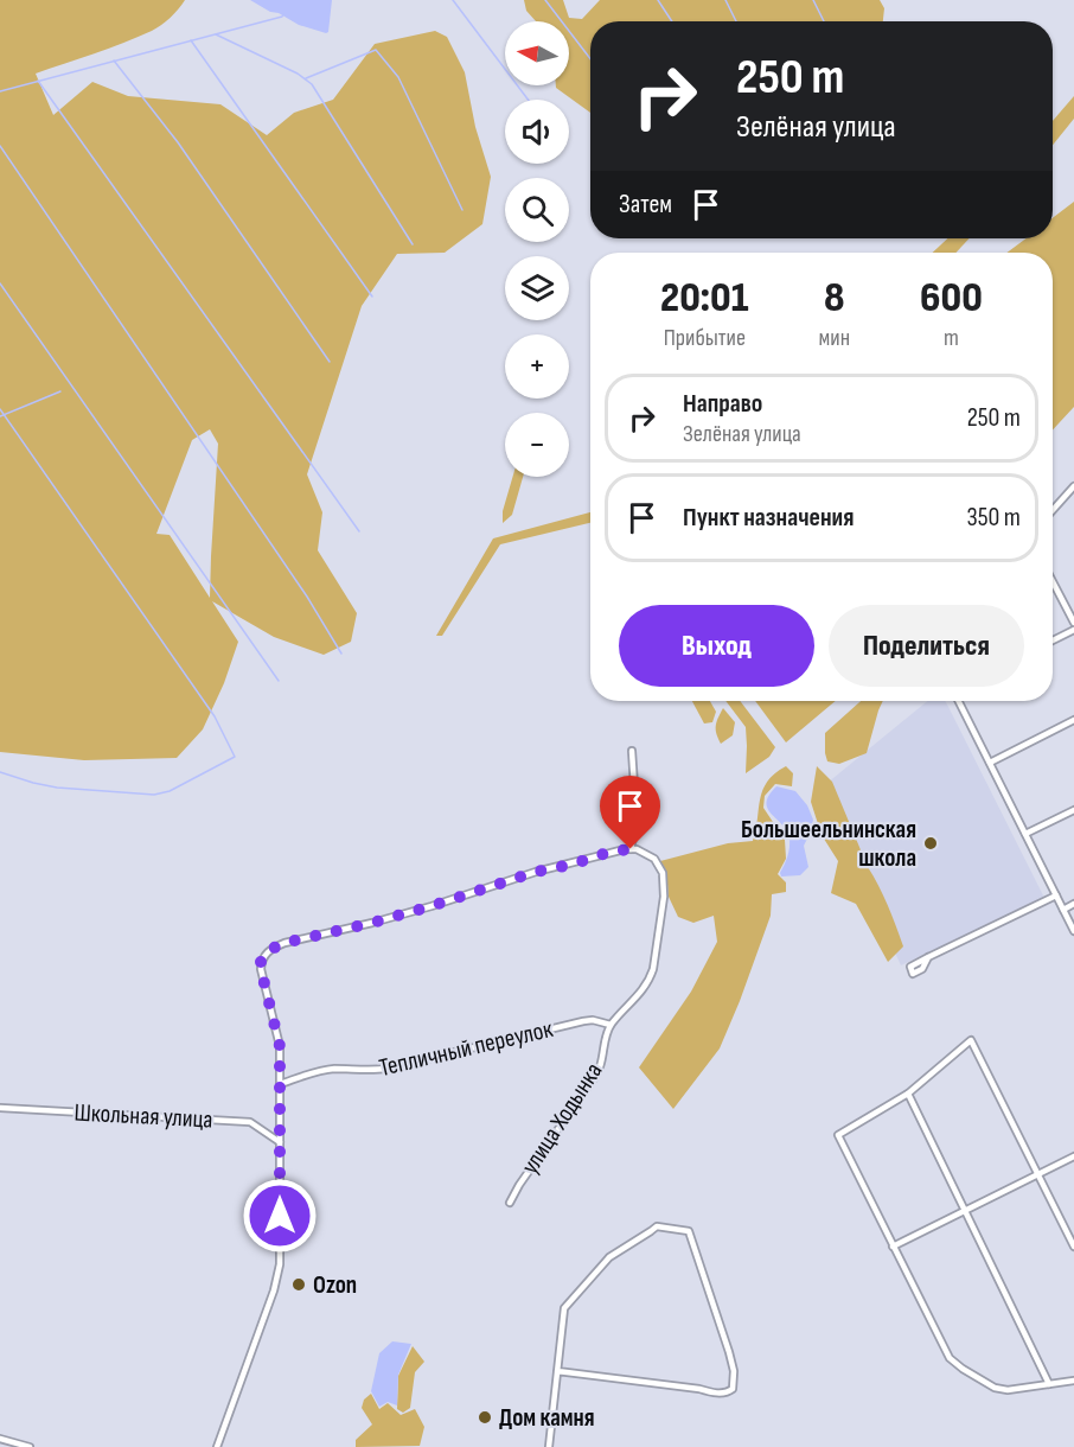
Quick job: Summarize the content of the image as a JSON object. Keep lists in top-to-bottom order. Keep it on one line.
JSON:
{"streets":{"street":["Тепличный переулок","Школьная улица","улица Ходынка"]},"crossings":[["Тепличный переулок","улица Ходынка"]],"places":["Большеельнинская школа","Ozon","Дом камня"],"north":"left","page":{"map_buttons":["+","−"],"turn":["250 m","Зелёная улица"],"then":"Затем","eta":["20:01","Прибытие","8","мин","600","m"],"list":[{"name":"Направо","note":"Зелёная улица","value":"250 m"},{"name":"Пункт назначения","value":"350 m"}],"buttons":["Выход","Поделиться"]}}
